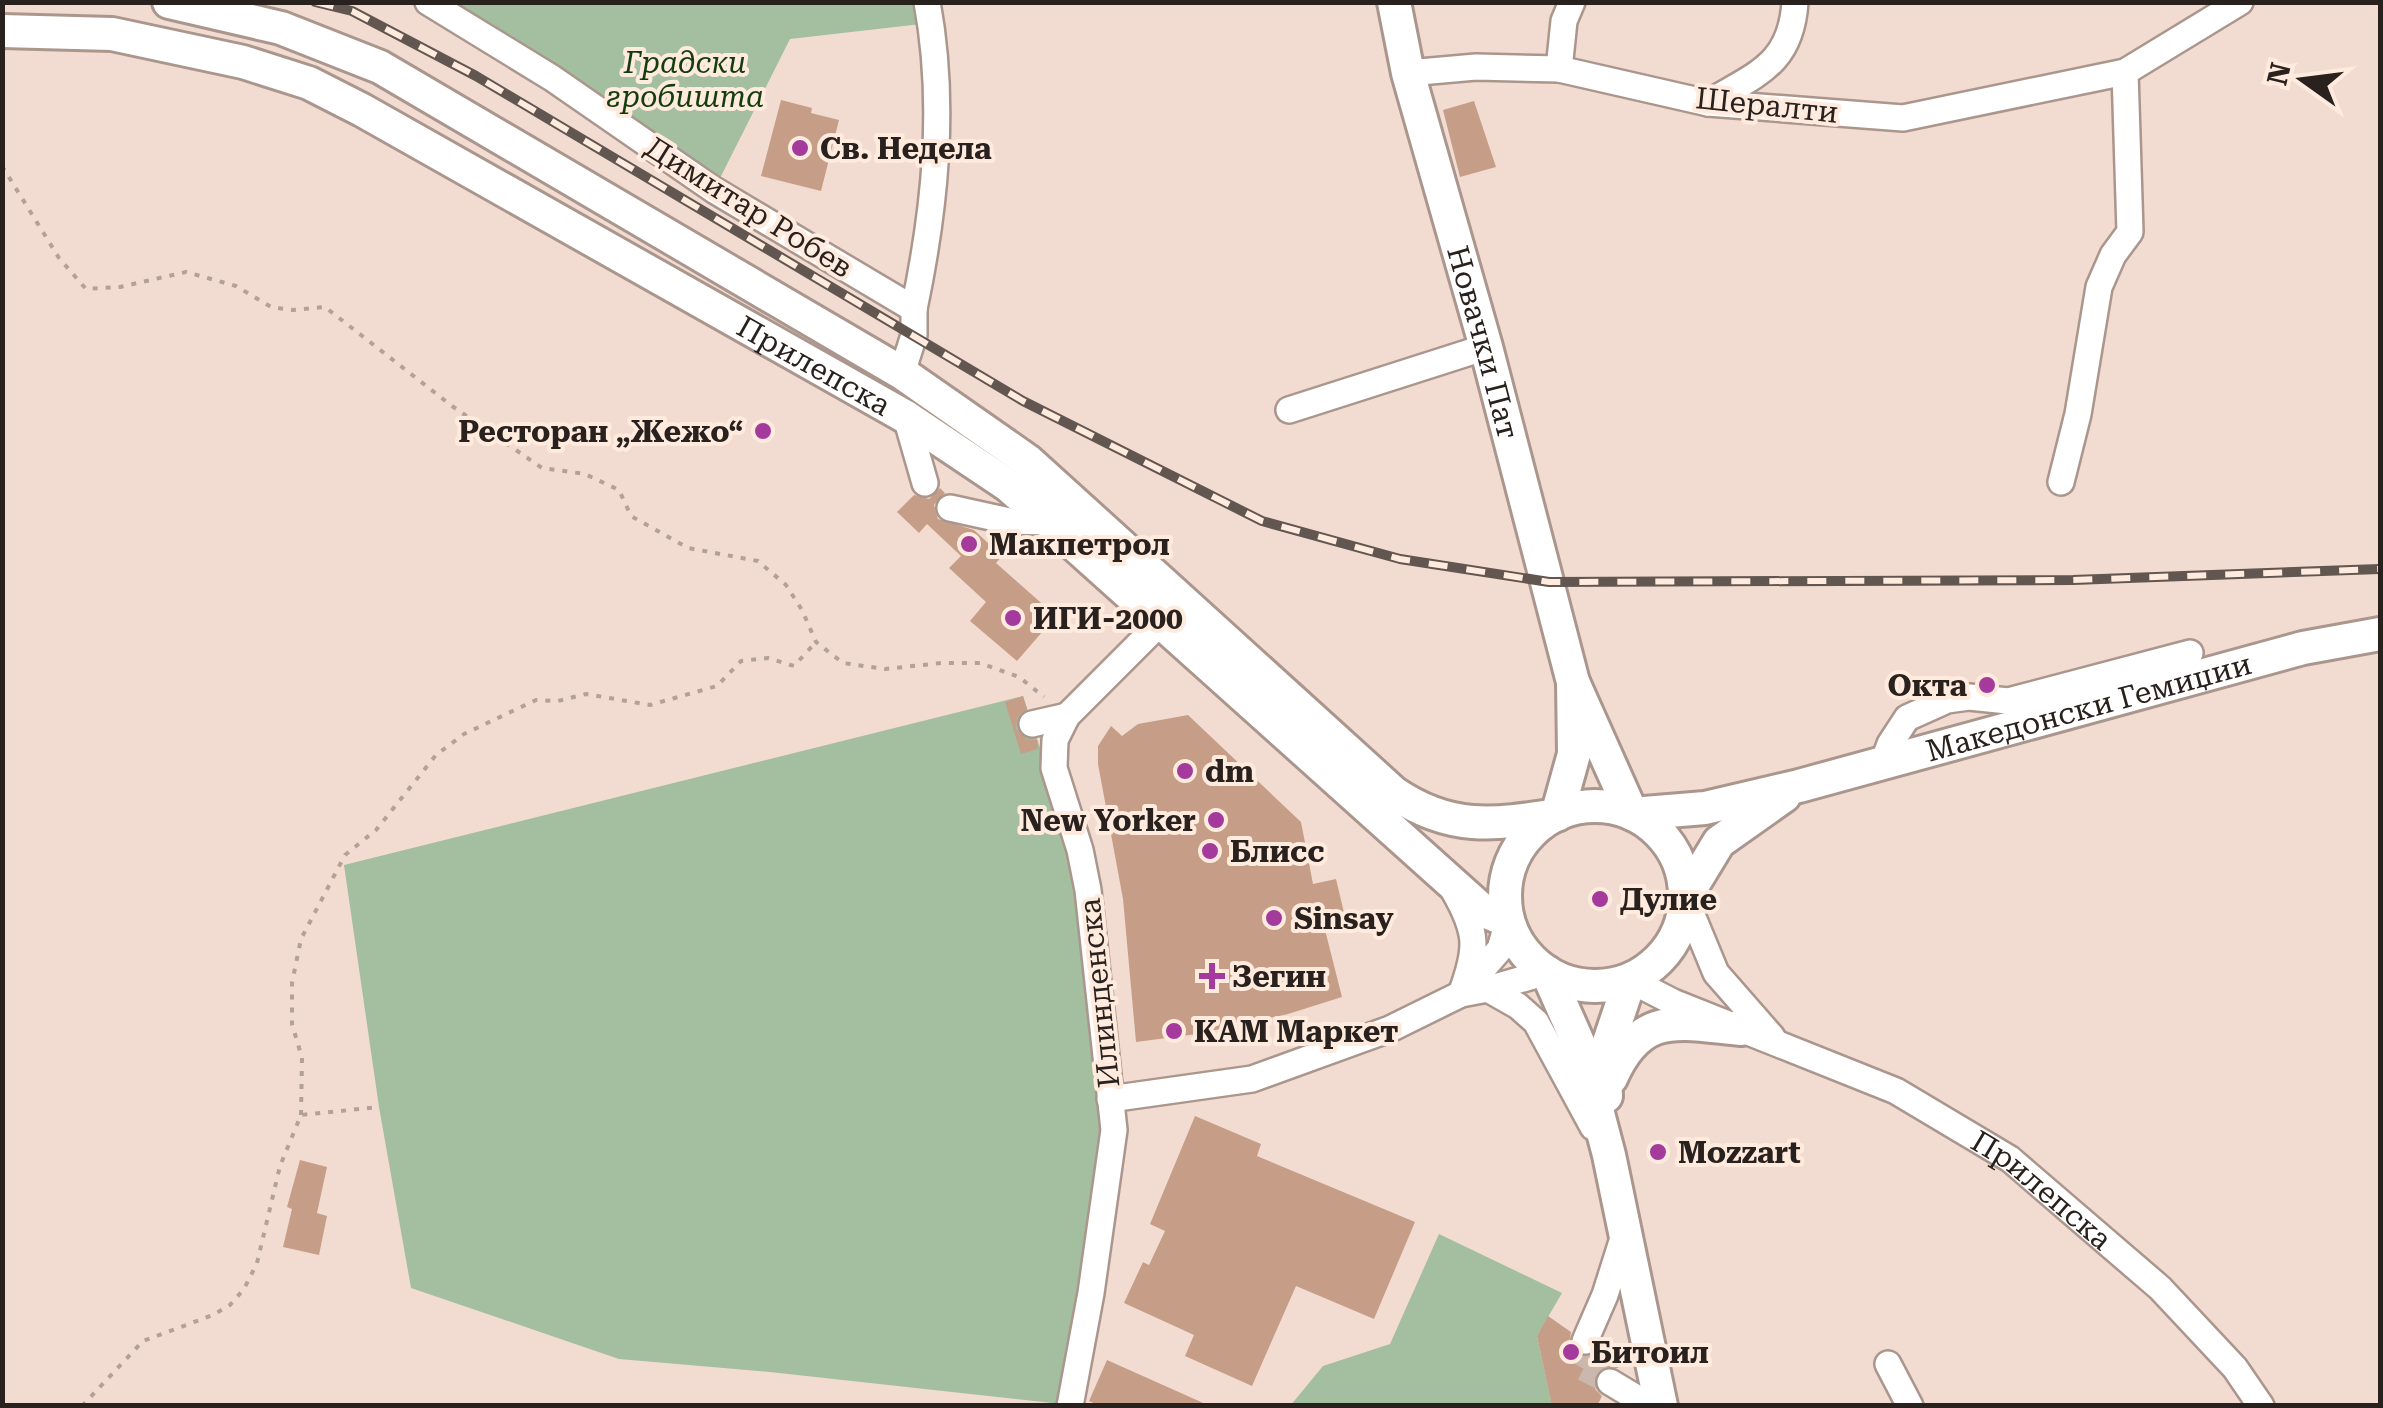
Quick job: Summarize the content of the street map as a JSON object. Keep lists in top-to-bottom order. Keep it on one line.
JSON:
{"streets":{"main road":["Новачки Пат","Прилепска","Македонски Гемиџии"],"street":["Шералти","Димитар Робев","Илинденска"]},"crossings":[["Шералти","Новачки Пат"],["Прилепска","Македонски Гемиџии"],["Прилепска","Илинденска"]],"parks":["Градски гробишта"],"places":{"other":["Св. Недела","Ресторан „Жежо“","Макпетрол","ИГИ-2000","Окта","dm","New Yorker","Блисс","Дулие","Sinsay","КАМ Маркет","Mozzart","Битоил"],"health":["Зегин"]},"north":"left"}
